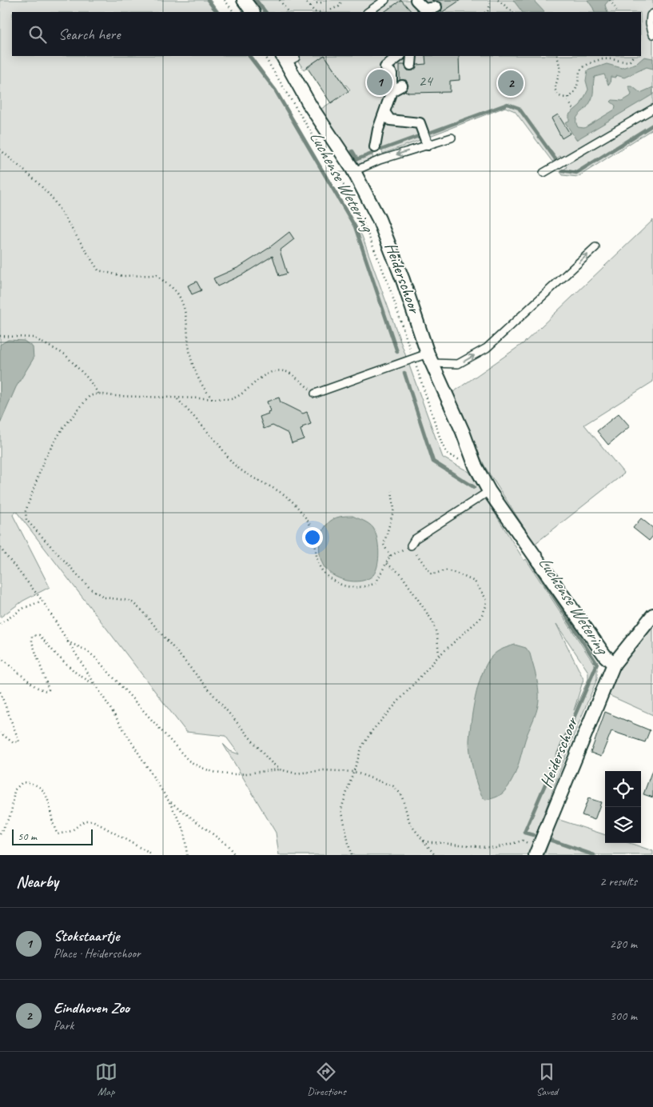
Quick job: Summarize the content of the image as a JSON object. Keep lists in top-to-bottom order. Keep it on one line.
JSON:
{"streets":{"street":["Heiderschoor"]},"water":["Luchense Wetering"],"house_numbers":["24"],"scale_bar":"50 m","page":{"search":"Search here","pins":["1","2"],"scale":"50 m","heading":["Nearby","2 results"],"list":[{"mark":"1","name":"Stokstaartje","note":"Place · Heiderschoor","value":"280 m"},{"mark":"2","name":"Eindhoven Zoo","note":"Park","value":"300 m"}],"nav":["Map","Directions","Saved"]}}
